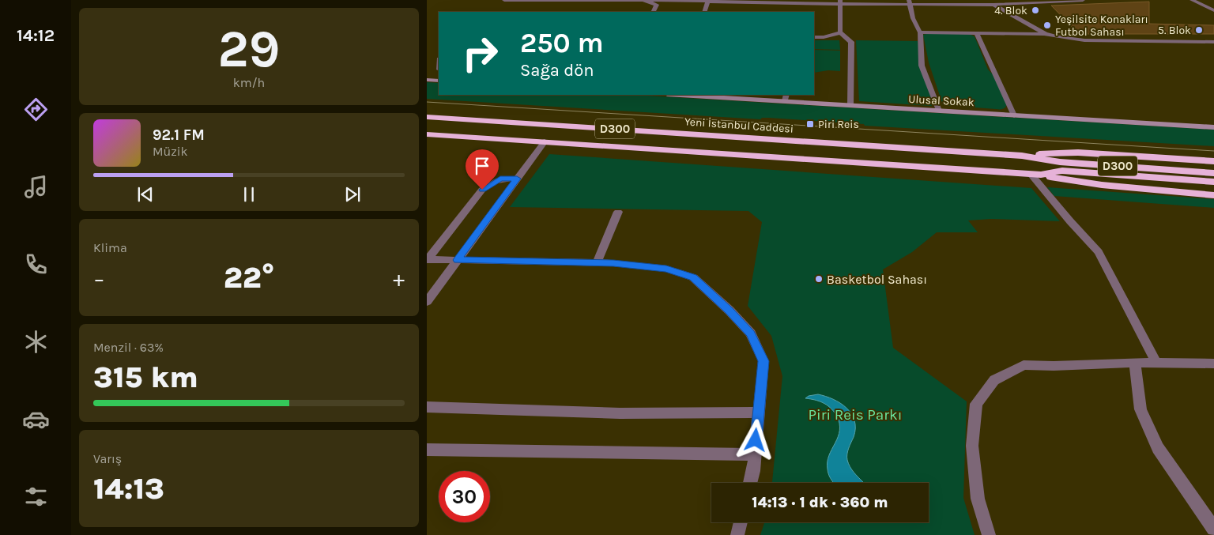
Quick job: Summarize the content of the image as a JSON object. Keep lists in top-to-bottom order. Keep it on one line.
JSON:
{"streets":{"highway":["Yeni İstanbul Caddesi","D300"],"street":["Ulusal Sokak"]},"crossings":[["Yeni İstanbul Caddesi","D300"]],"parks":["Piri Reis Parkı"],"places":{"other":["4. Blok","Yeşilsite Konakları Futbol Sahası","5. Blok","Basketbol Sahası"],"transit":["Piri Reis"]},"page":{"tabs":"14:12","tile":[["29","km/h"],"Klima",["Menzil · 63%","315 km"],["Varış","14:13"]],"turn":["250 m","Sağa dön"],"song":["92.1 FM","Müzik"],"heat":["−","22°","+"],"limit":"30","trip":"14:13 · 1 dk · 360 m"}}
